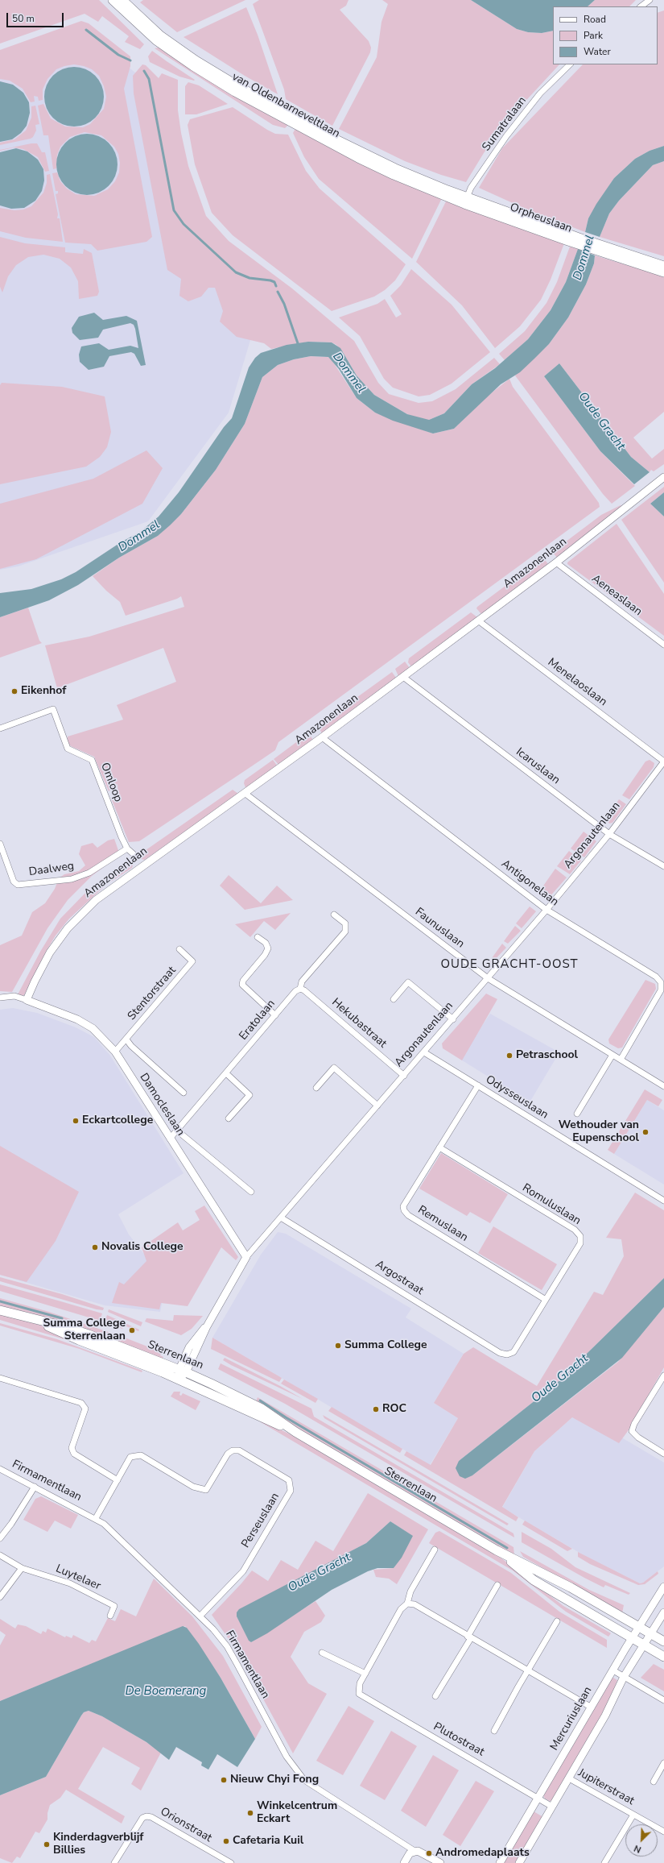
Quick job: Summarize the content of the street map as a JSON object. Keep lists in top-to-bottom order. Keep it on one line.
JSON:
{"streets":{"main road":["van Oldenbarneveltlaan","Orpheuslaan","Sterrenlaan"],"street":["Sumatralaan","Amazonenlaan","Aeneaslaan","Menelaoslaan","Icaruslaan","Omloop","Argonautenlaan","Daalweg","Antigonelaan","Faunuslaan","Stentorstraat","Eratolaan","Hekubastraat","Odysseuslaan","Damocleslaan","Romuluslaan","Remuslaan","Argostraat","Firmamentlaan","Perseuslaan","Luytelaer","Mercuriuslaan","Plutostraat","Jupiterstraat","Orionstraat"]},"crossings":[["van Oldenbarneveltlaan","Sumatralaan"],["van Oldenbarneveltlaan","Orpheuslaan"],["Sumatralaan","Orpheuslaan"],["Amazonenlaan","Aeneaslaan"],["Amazonenlaan","Menelaoslaan"],["Amazonenlaan","Icaruslaan"],["Amazonenlaan","Antigonelaan"],["Amazonenlaan","Faunuslaan"],["Amazonenlaan","Damocleslaan"],["Menelaoslaan","Argonautenlaan"],["Icaruslaan","Argonautenlaan"],["Omloop","Daalweg"],["Argonautenlaan","Antigonelaan"],["Argonautenlaan","Faunuslaan"],["Argonautenlaan","Hekubastraat"],["Argonautenlaan","Odysseuslaan"],["Argonautenlaan","Damocleslaan"],["Argonautenlaan","Argostraat"],["Argonautenlaan","Sterrenlaan"],["Antigonelaan","Faunuslaan"],["Stentorstraat","Damocleslaan"],["Eratolaan","Hekubastraat"],["Eratolaan","Damocleslaan"],["Odysseuslaan","Remuslaan"],["Romuluslaan","Remuslaan"],["Romuluslaan","Argostraat"],["Sterrenlaan","Mercuriuslaan"],["Firmamentlaan","Perseuslaan"],["Mercuriuslaan","Plutostraat"]],"districts":["OUDE GRACHT-OOST"],"water":["Dommel","Oude Gracht","De Boemerang"],"places":["Eikenhof","Petraschool","Eckartcollege","Wethouder van Eupenschool","Novalis College","Summa College Sterrenlaan","Summa College","ROC","Nieuw Chyi Fong","Winkelcentrum Eckart","Cafetaria Kuil","Kinderdagverblijf Billies","Andromedaplaats"],"legend":["Road","Park","Water"],"scale_bar":"50 m","north":"bottom left"}
